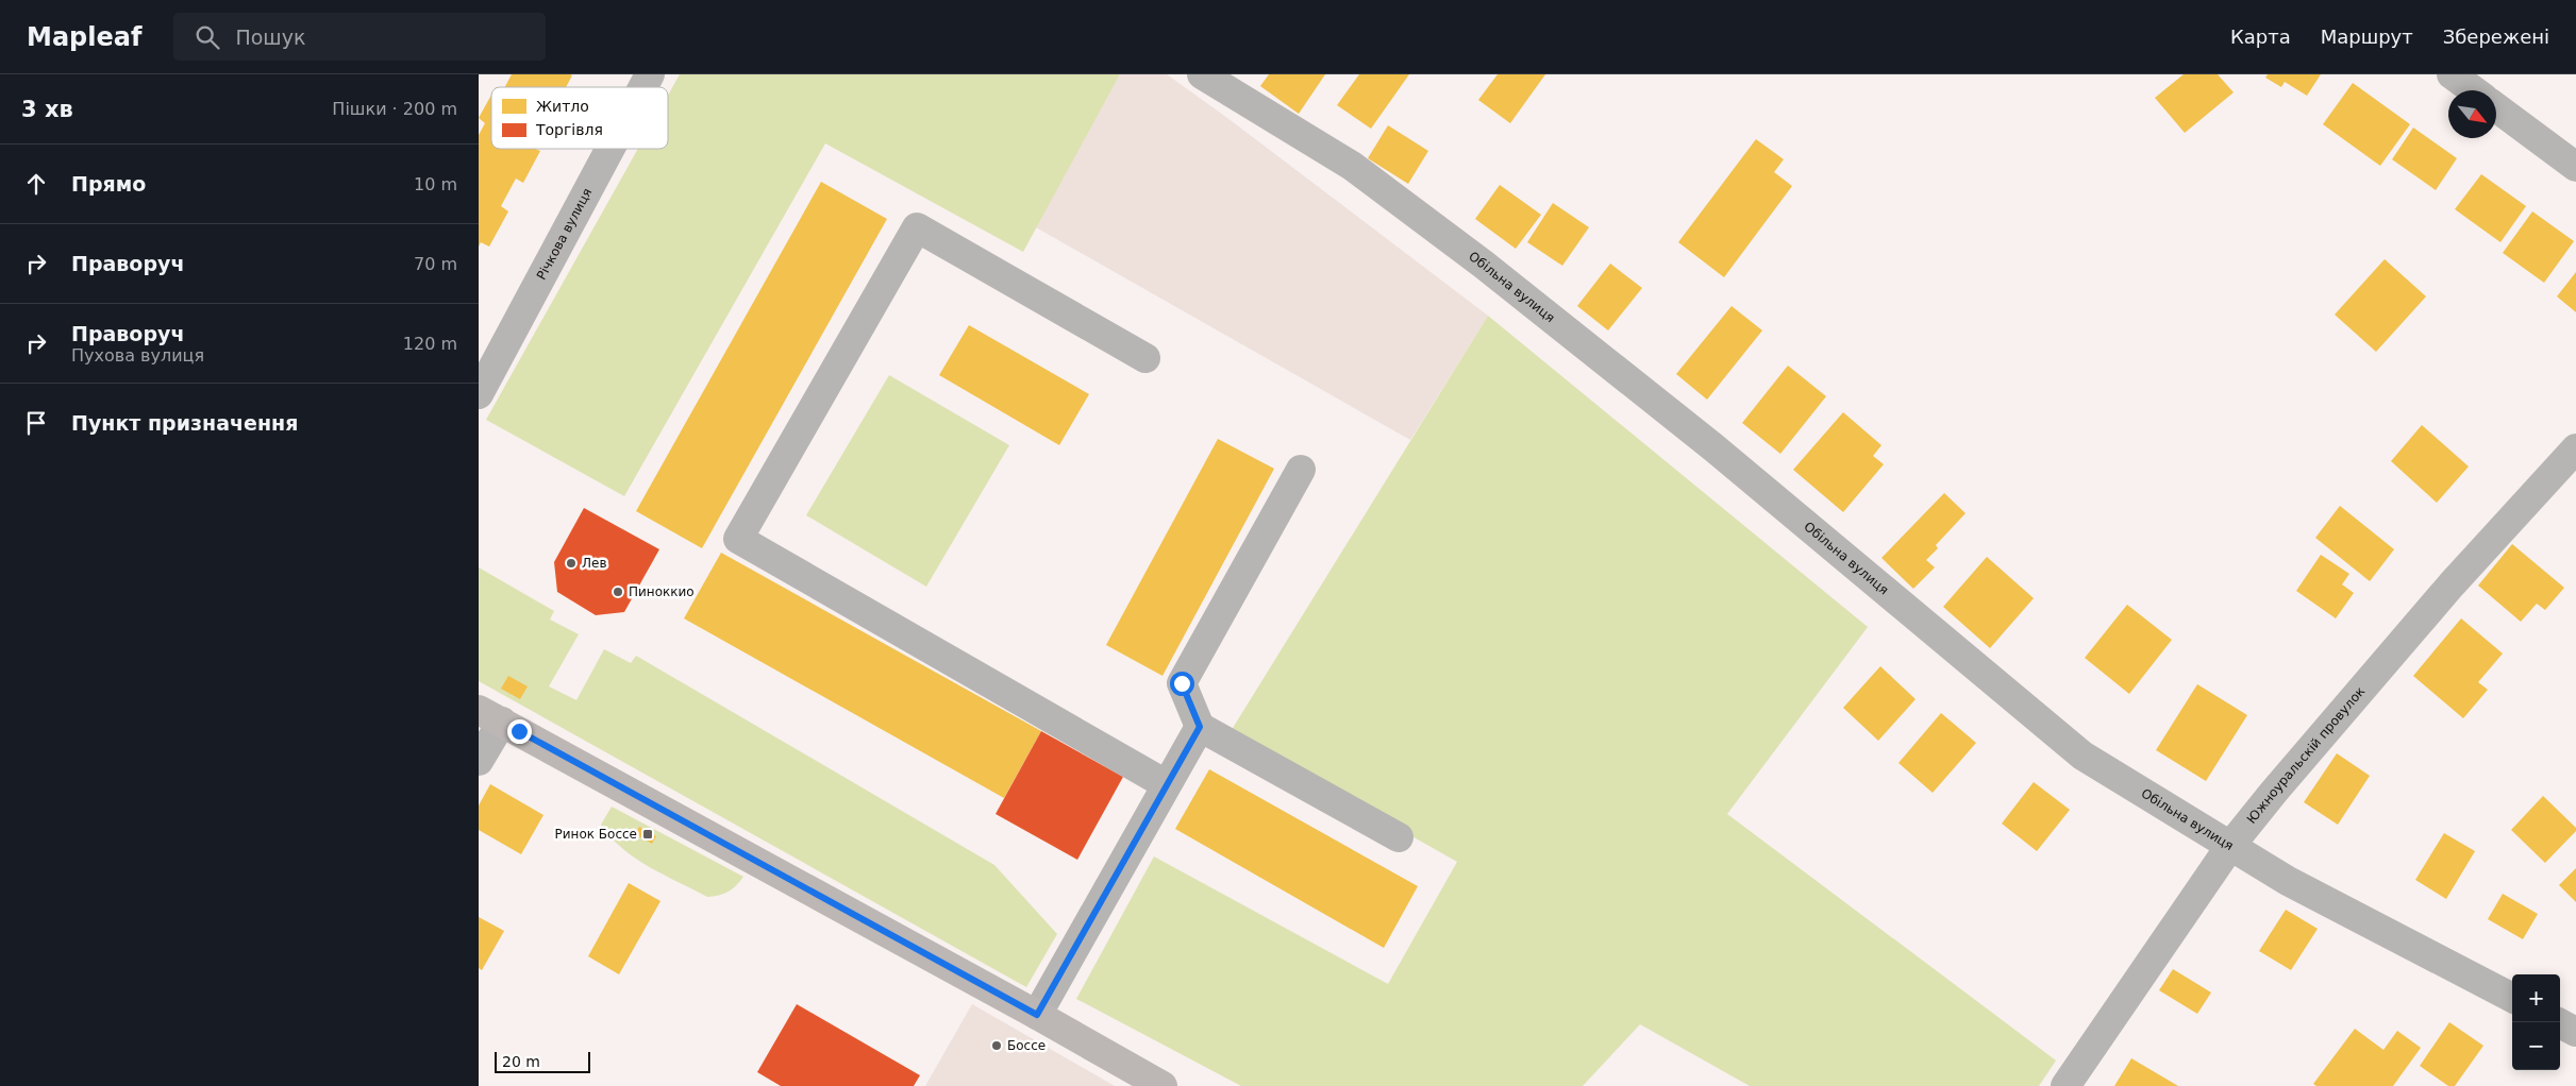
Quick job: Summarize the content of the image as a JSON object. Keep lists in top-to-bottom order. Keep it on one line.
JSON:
{"streets":{"street":["Річкова вулиця","Обільна вулиця","Южноуральскій провулок"]},"crossings":[["Обільна вулиця","Южноуральскій провулок"]],"places":{"other":["Лев","Пиноккио","Боссе"],"transit":["Ринок Боссе"]},"legend":["Житло","Торгівля"],"scale_bar":"20 m","north":"bottom right","page":{"header":"Mapleaf","search":"Пошук","nav":["Карта","Маршрут","Збережені"],"heading":["3 хв","Пішки · 200 m"],"list":[["Прямо","10 m"],["Праворуч","70 m"],["Праворуч","Пухова вулиця","120 m"],"Пункт призначення"],"map_buttons":["+","−"],"scale":"20 m"}}
